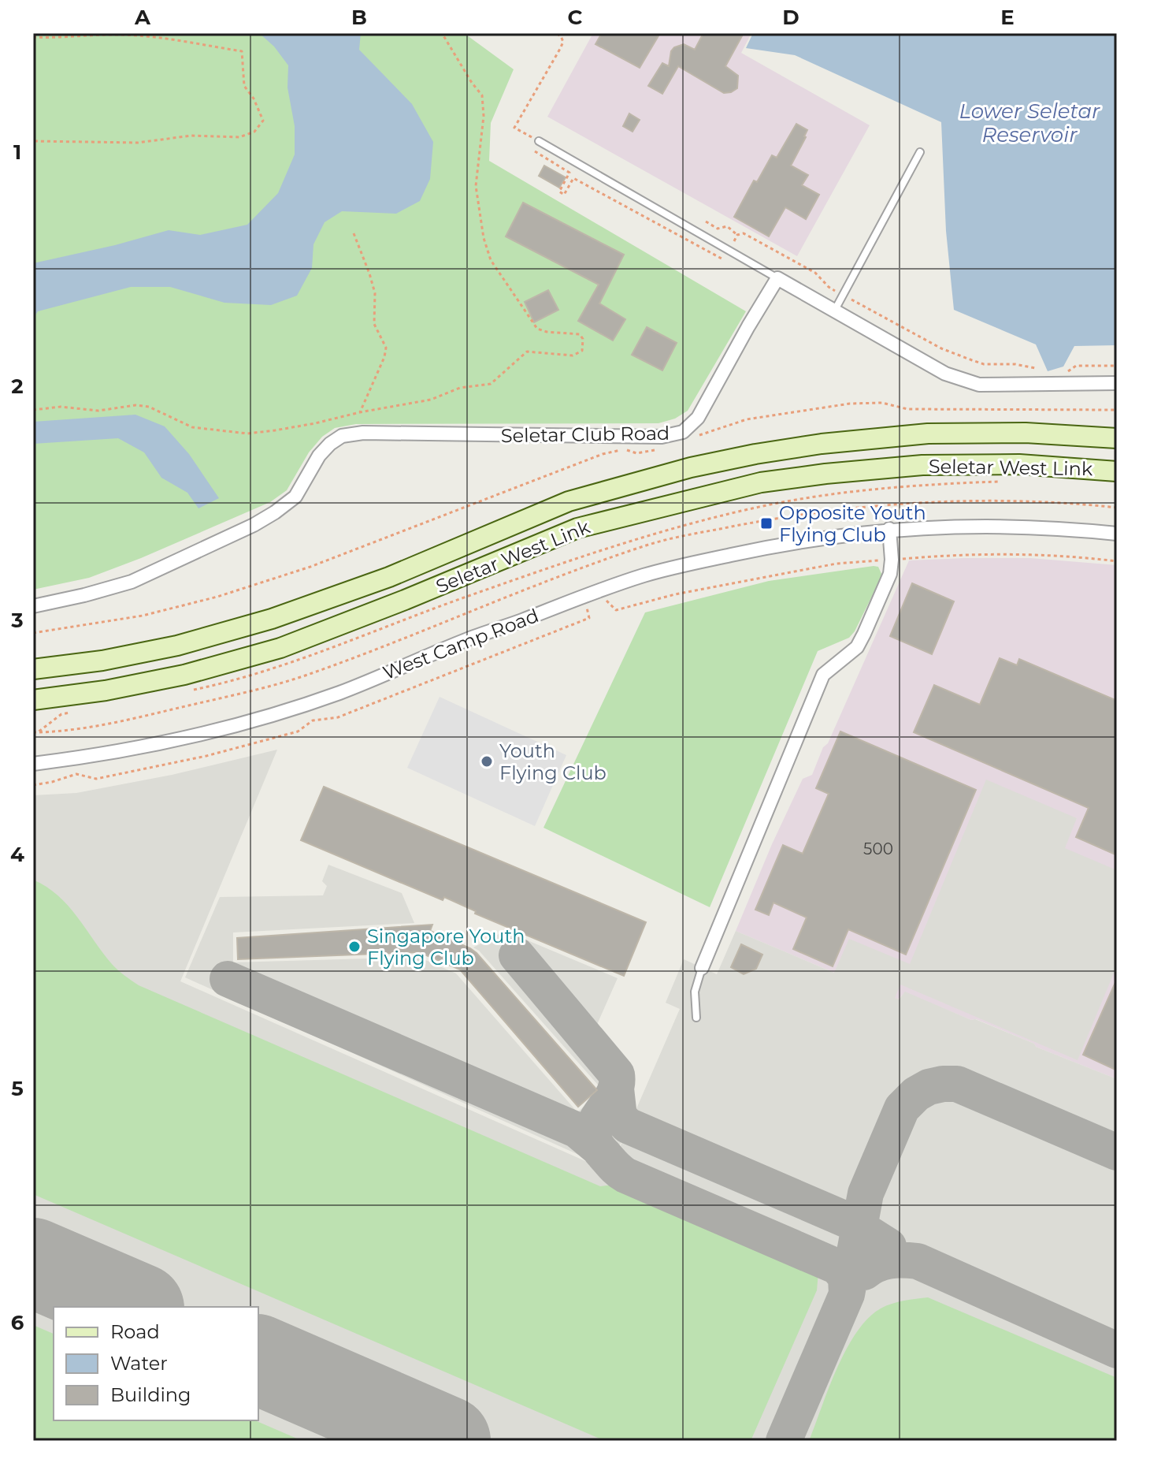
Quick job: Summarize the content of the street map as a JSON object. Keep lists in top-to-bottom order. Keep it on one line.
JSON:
{"streets":{"main road":["Seletar West Link"],"street":["Seletar Club Road","West Camp Road"]},"water":["Lower Seletar Reservoir"],"places":{"transit":["Opposite Youth Flying Club"],"other":["Youth Flying Club","Singapore Youth Flying Club"]},"house_numbers":["500"],"legend":["Road","Water","Building"],"grid":{"columns":["A","B","C","D","E"],"rows":["1","2","3","4","5","6"]}}
